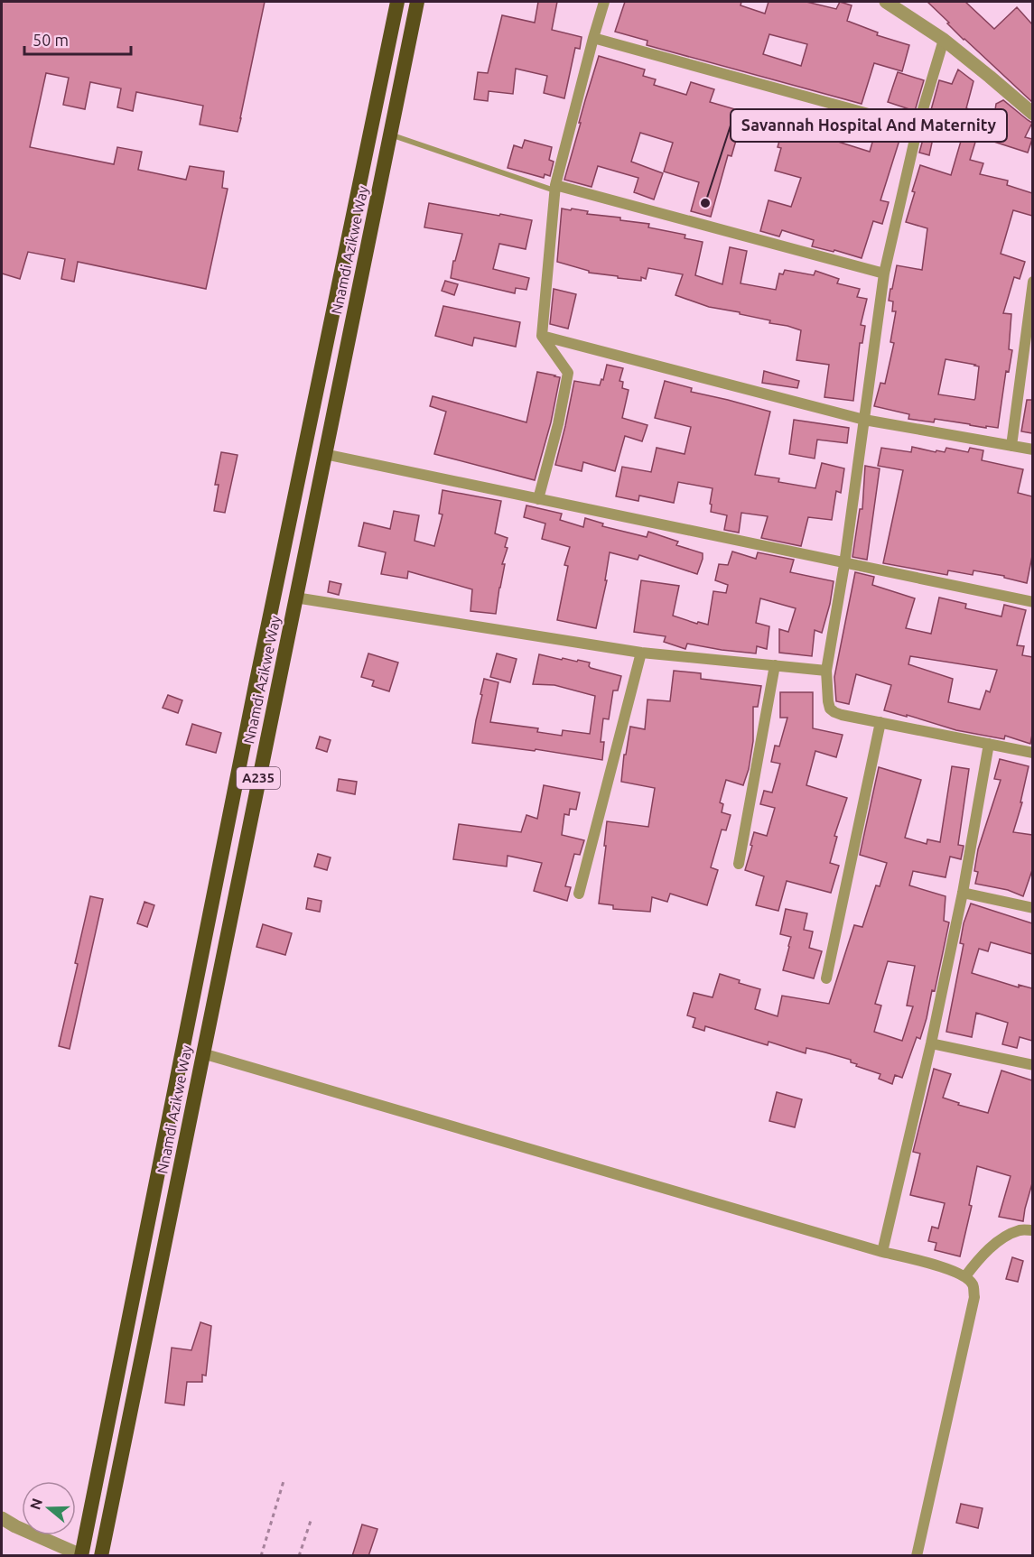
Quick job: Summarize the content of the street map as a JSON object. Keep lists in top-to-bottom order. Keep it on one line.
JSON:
{"streets":{"highway":["Nnamdi Azikwe Way","A235"]},"places":["Savannah Hospital And Maternity"],"scale_bar":"50 m","north":"left"}
